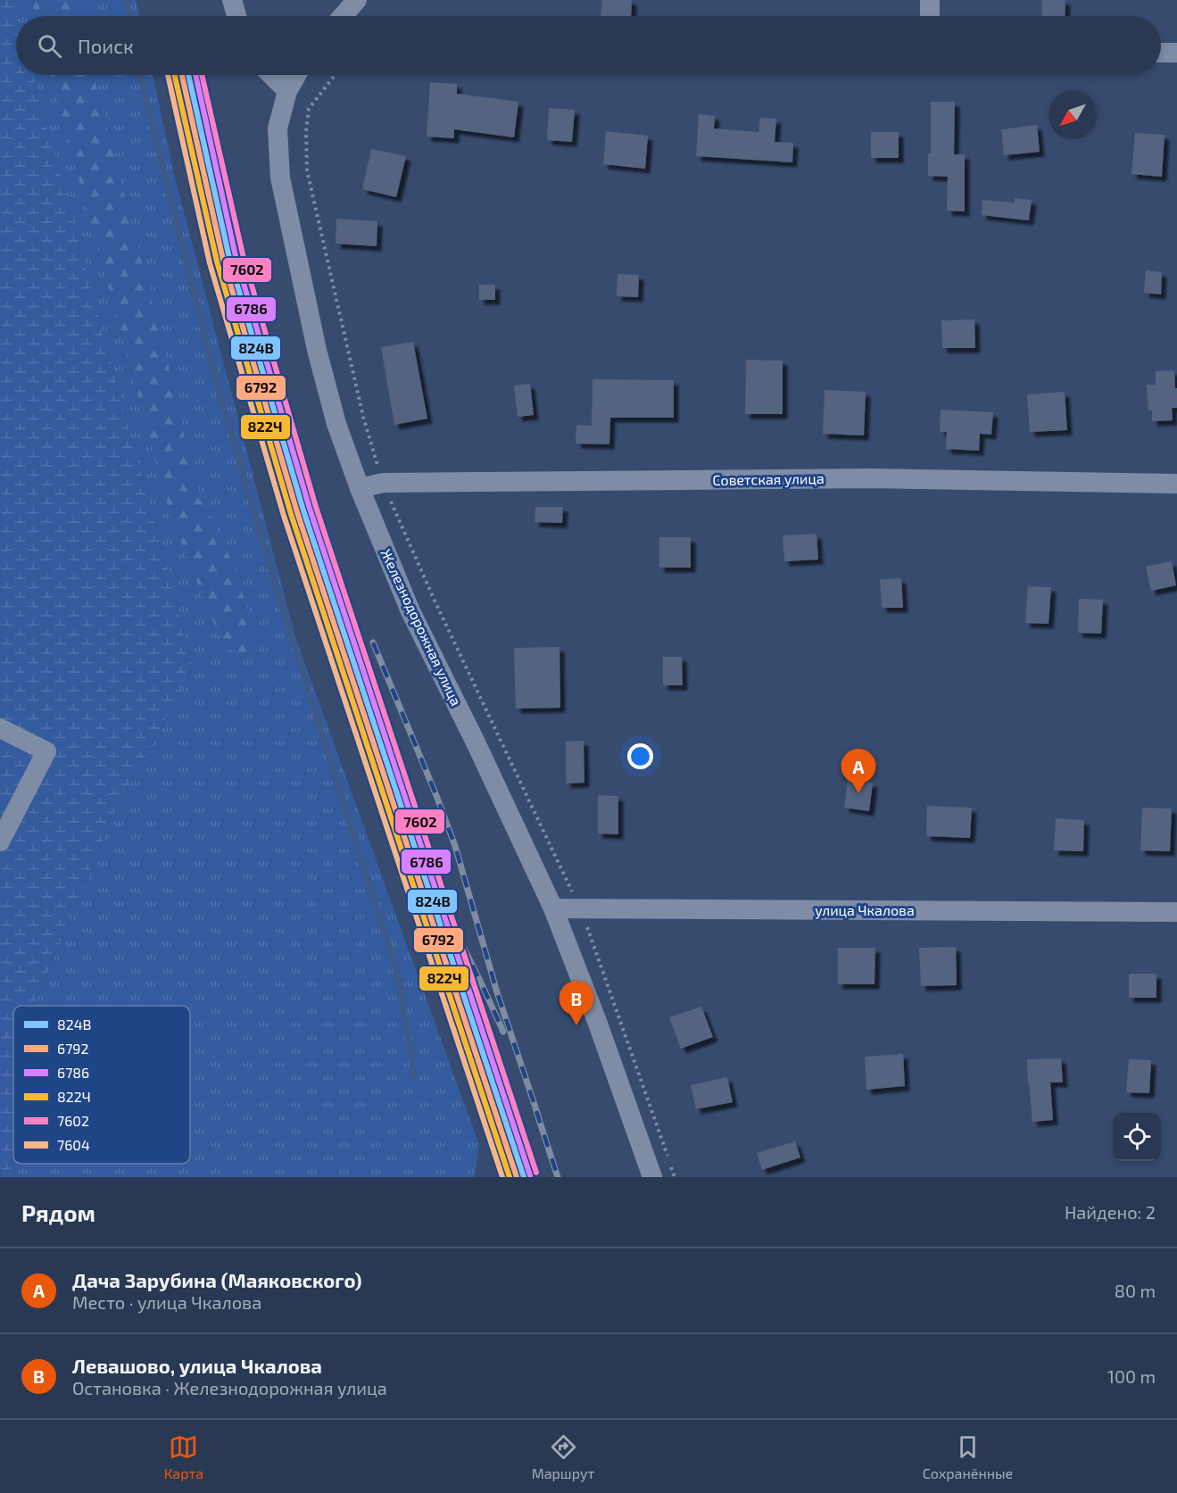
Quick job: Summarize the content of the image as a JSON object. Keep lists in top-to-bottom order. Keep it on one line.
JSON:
{"streets":{"street":["Советская улица","Железнодорожная улица","улица Чкалова"]},"crossings":[["Советская улица","Железнодорожная улица"],["Железнодорожная улица","улица Чкалова"]],"lines":["transit line 824В","transit line 6792","transit line 6786","transit line 822Ч","transit line 7602","transit line 7604"],"legend":["824В","6792","6786","822Ч","7602","7604"],"north":"bottom left","page":{"search":"Поиск","pins":["A","B"],"heading":["Рядом","Найдено: 2"],"list":[{"mark":"A","name":"Дача Зарубина (Маяковского)","note":"Место · улица Чкалова","value":"80 m"},{"mark":"B","name":"Левашово, улица Чкалова","note":"Остановка · Железнодорожная улица","value":"100 m"}],"nav":["Карта","Маршрут","Сохранённые"]}}
